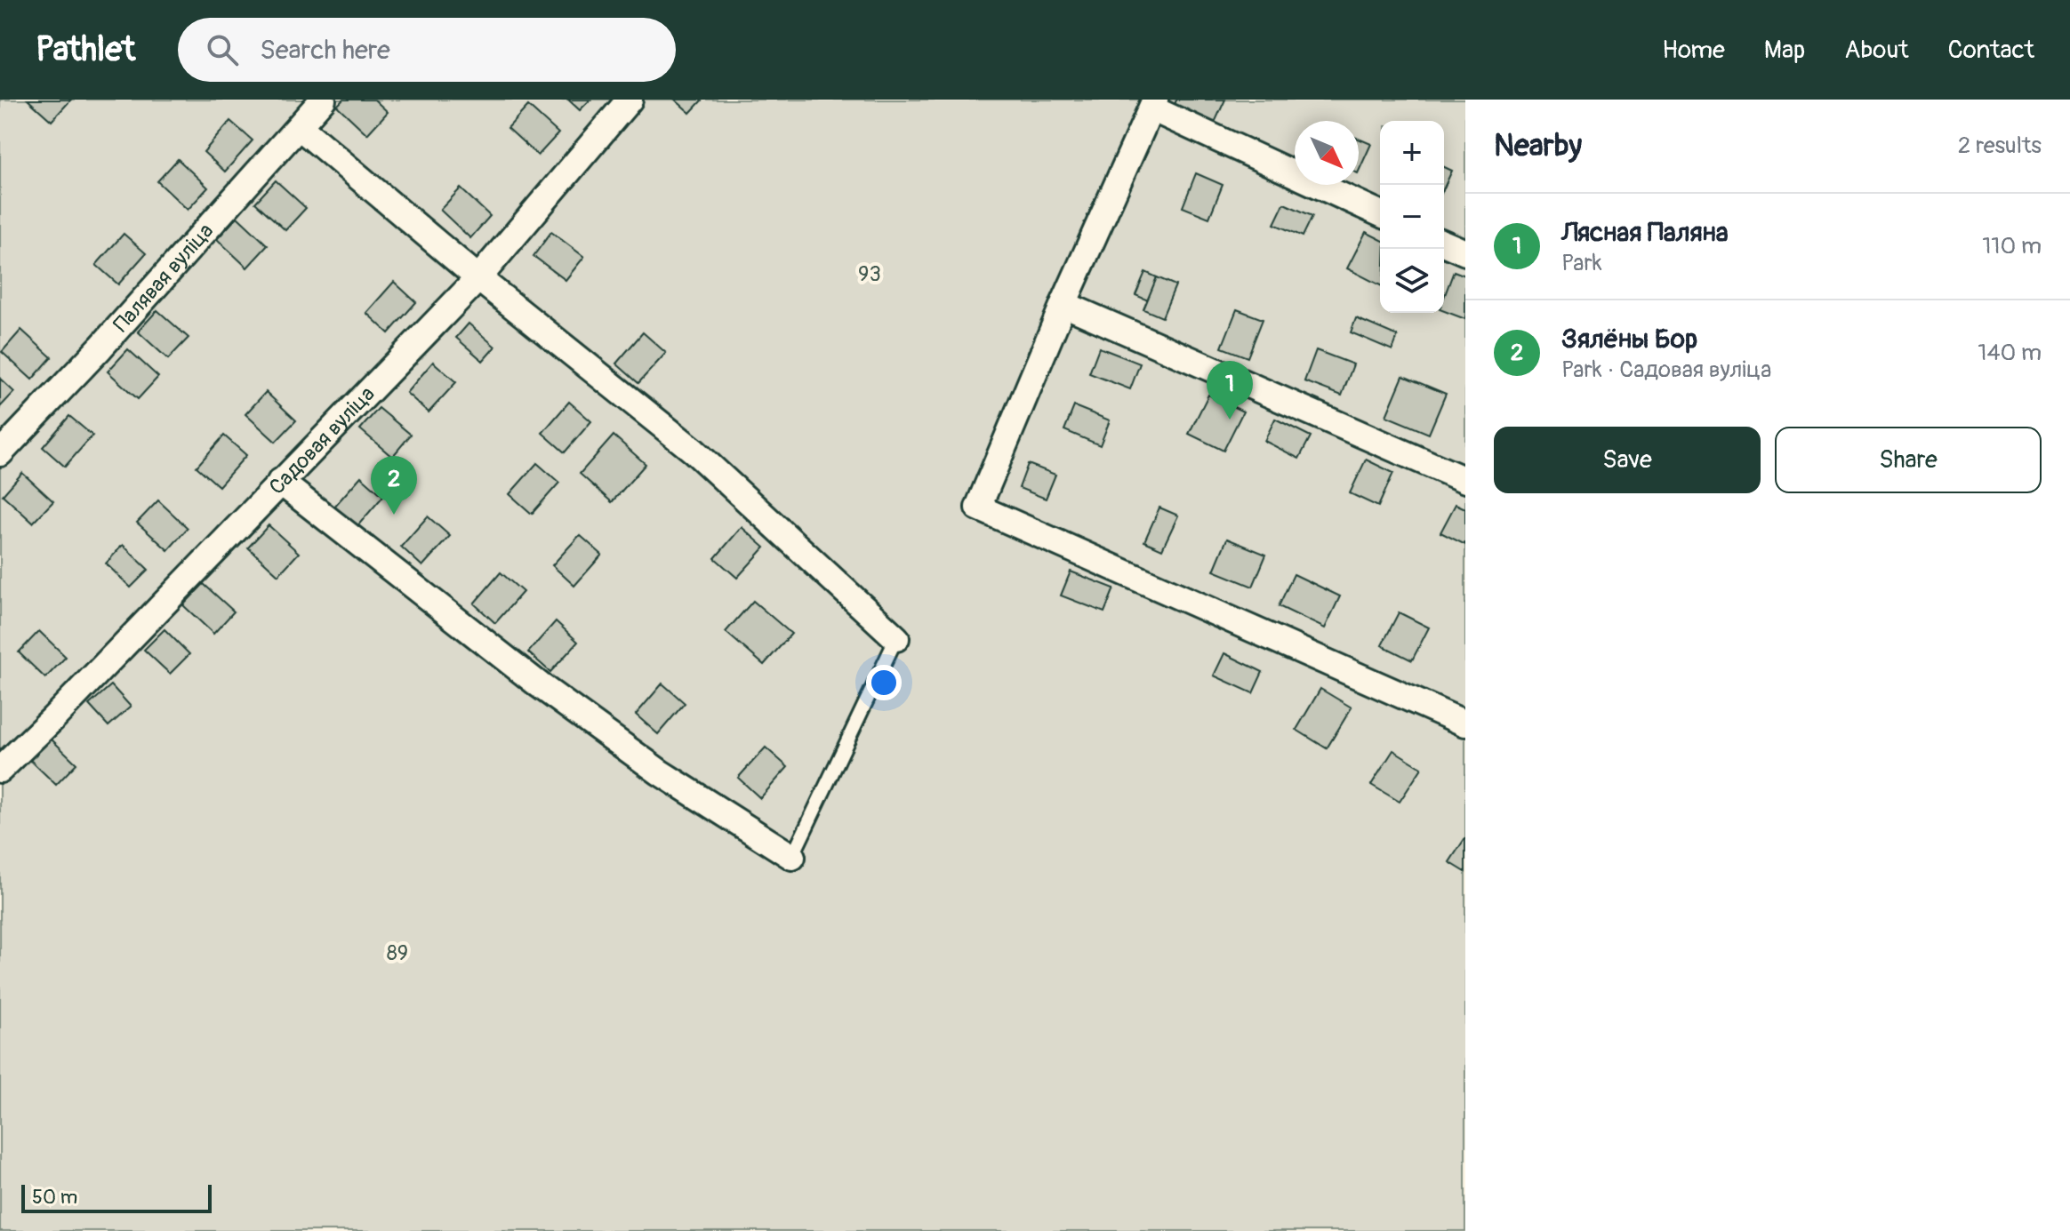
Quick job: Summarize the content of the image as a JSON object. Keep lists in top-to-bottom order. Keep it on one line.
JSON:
{"streets":{"street":["Палявая вуліца","Садовая вуліца"]},"parks":["93","89"],"scale_bar":"50 m","north":"bottom right","page":{"header":"Pathlet","search":"Search here","nav":["Home","Map","About","Contact"],"heading":["Nearby","2 results"],"map_buttons":["+","−"],"list":[{"mark":"1","name":"Лясная Паляна","note":"Park","value":"110 m"},{"mark":"2","name":"Зялёны Бор","note":"Park · Садовая вуліца","value":"140 m"}],"pins":["1","2"],"buttons":["Save","Share"],"scale":"50 m"}}
